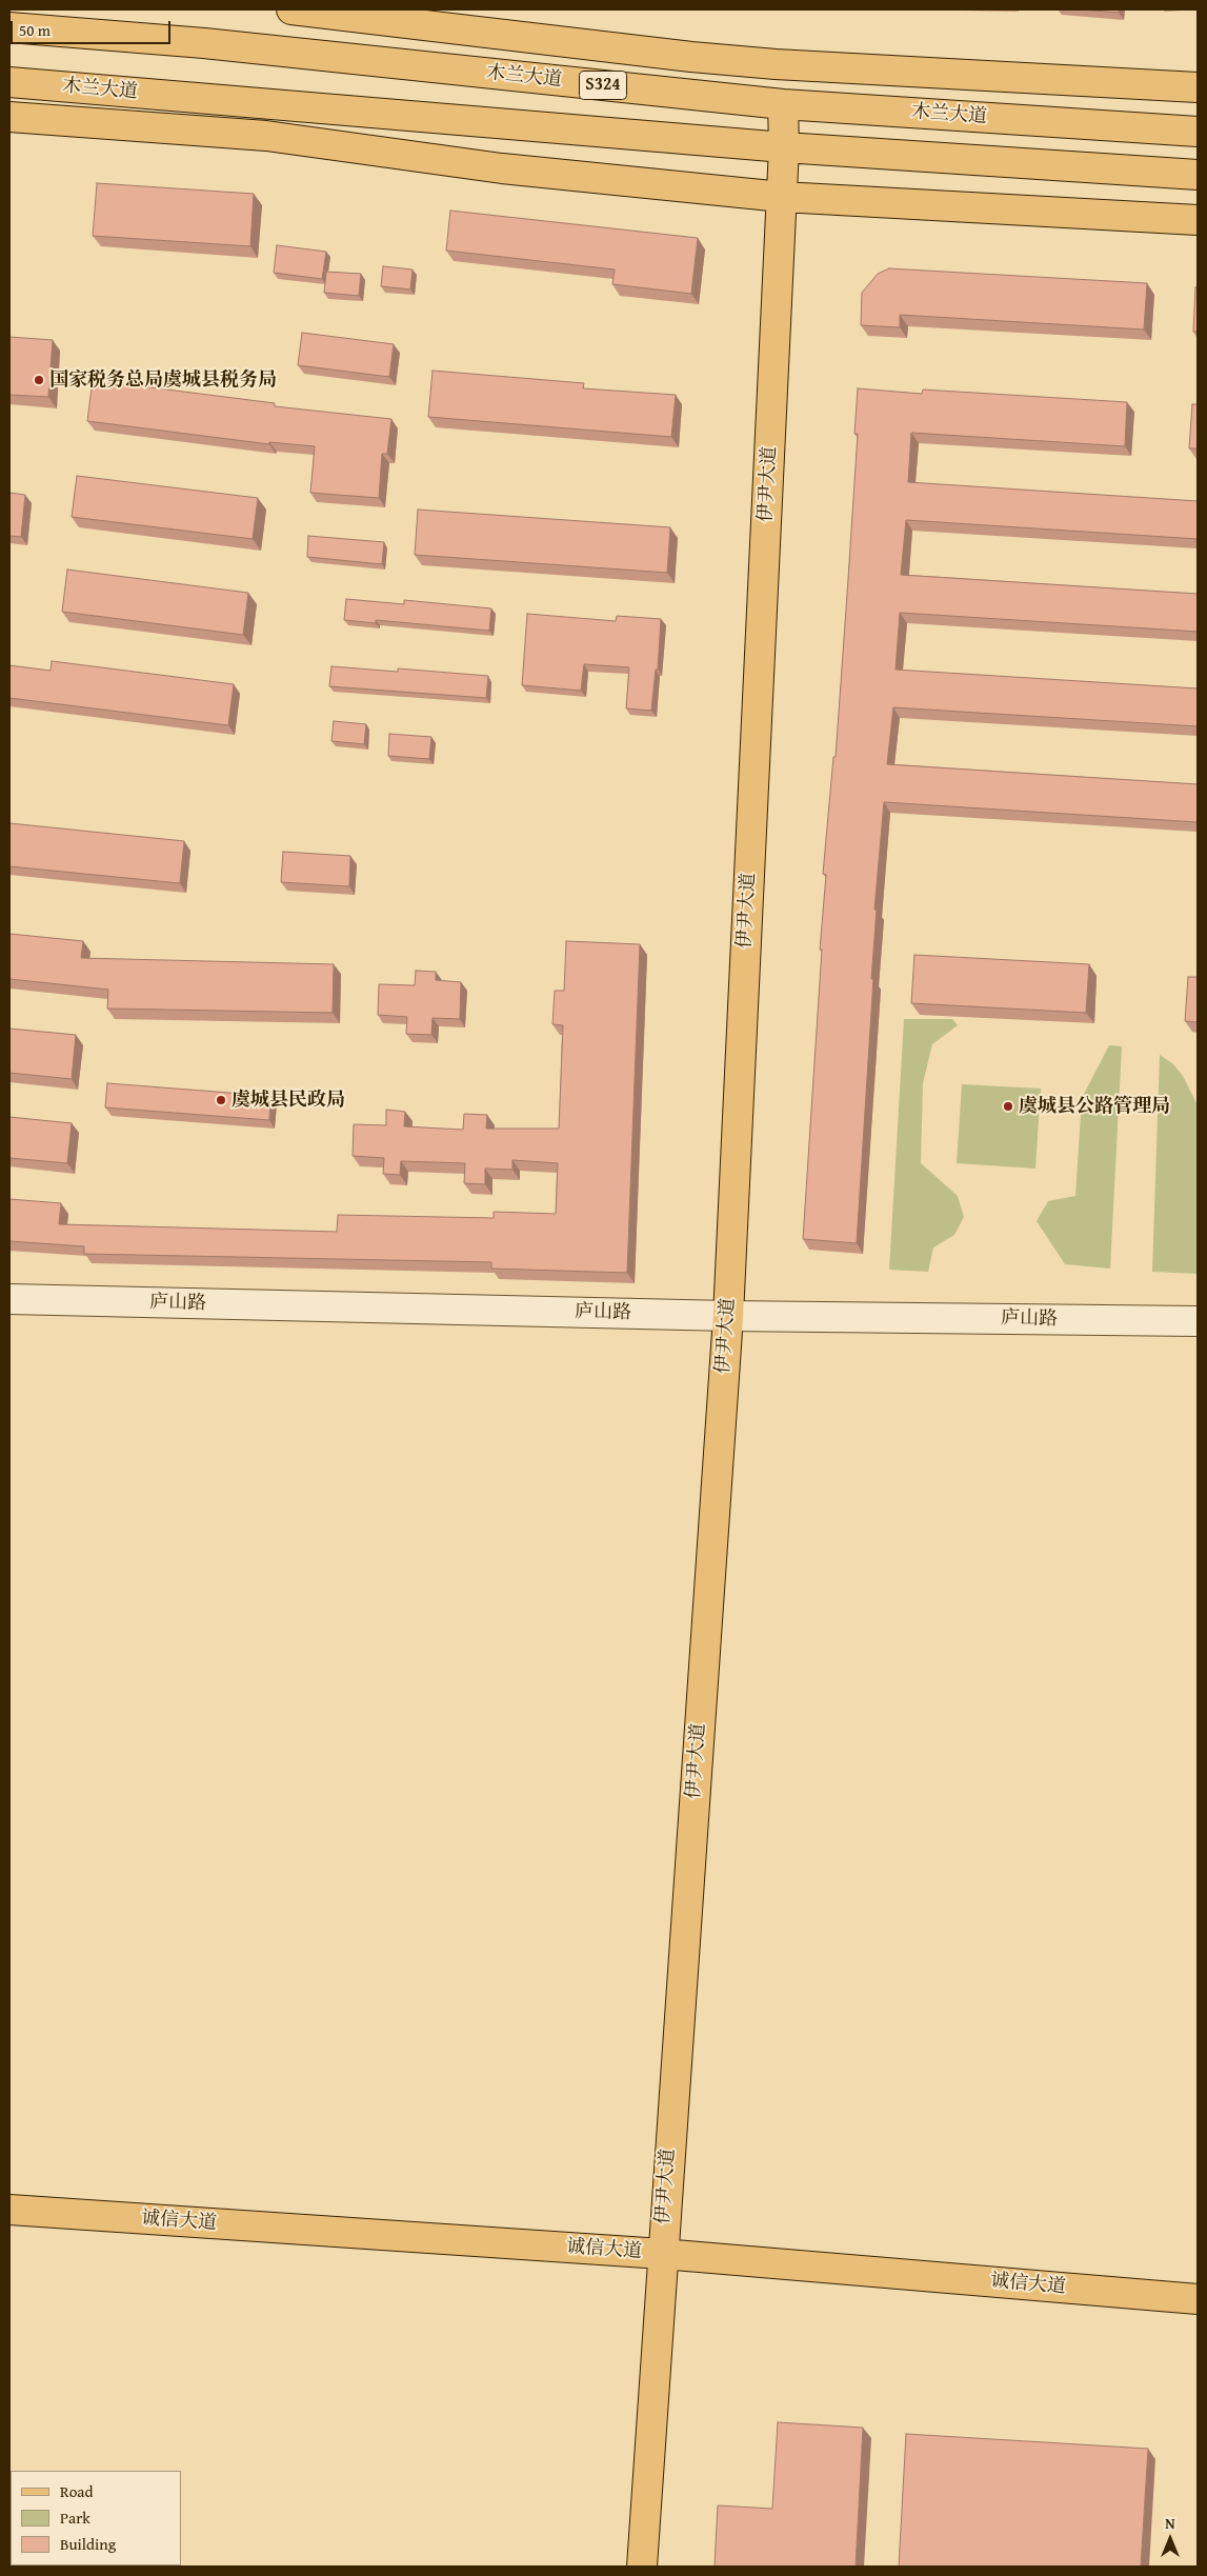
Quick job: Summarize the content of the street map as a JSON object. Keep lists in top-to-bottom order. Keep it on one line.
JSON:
{"streets":{"main road":["木兰大道","S324","伊尹大道","诚信大道"],"street":["庐山路"]},"crossings":[["木兰大道","伊尹大道"],["伊尹大道","庐山路"],["伊尹大道","诚信大道"]],"places":["国家税务总局虞城县税务局","虞城县民政局","虞城县公路管理局"],"legend":["Road","Park","Building"],"scale_bar":"50 m","north":"top"}
